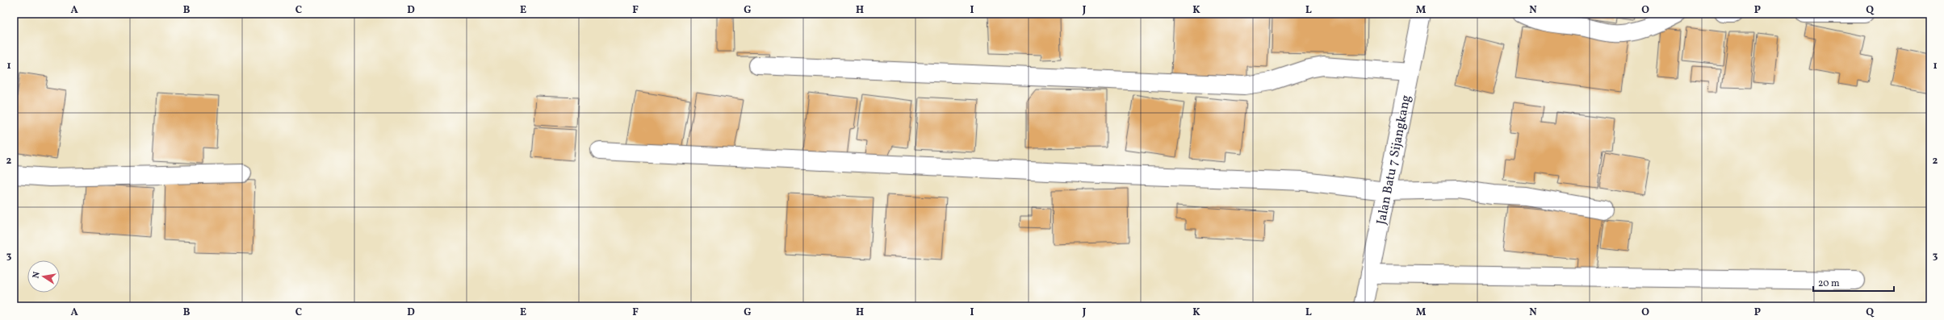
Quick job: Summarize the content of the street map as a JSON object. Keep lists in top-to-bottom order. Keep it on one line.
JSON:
{"streets":{"street":["Jalan Batu 7 Sijangkang"]},"scale_bar":"20 m","north":"left","grid":{"columns":["A","B","C","D","E","F","G","H","I","J","K","L","M","N","O","P","Q"],"rows":["1","2","3"]}}
